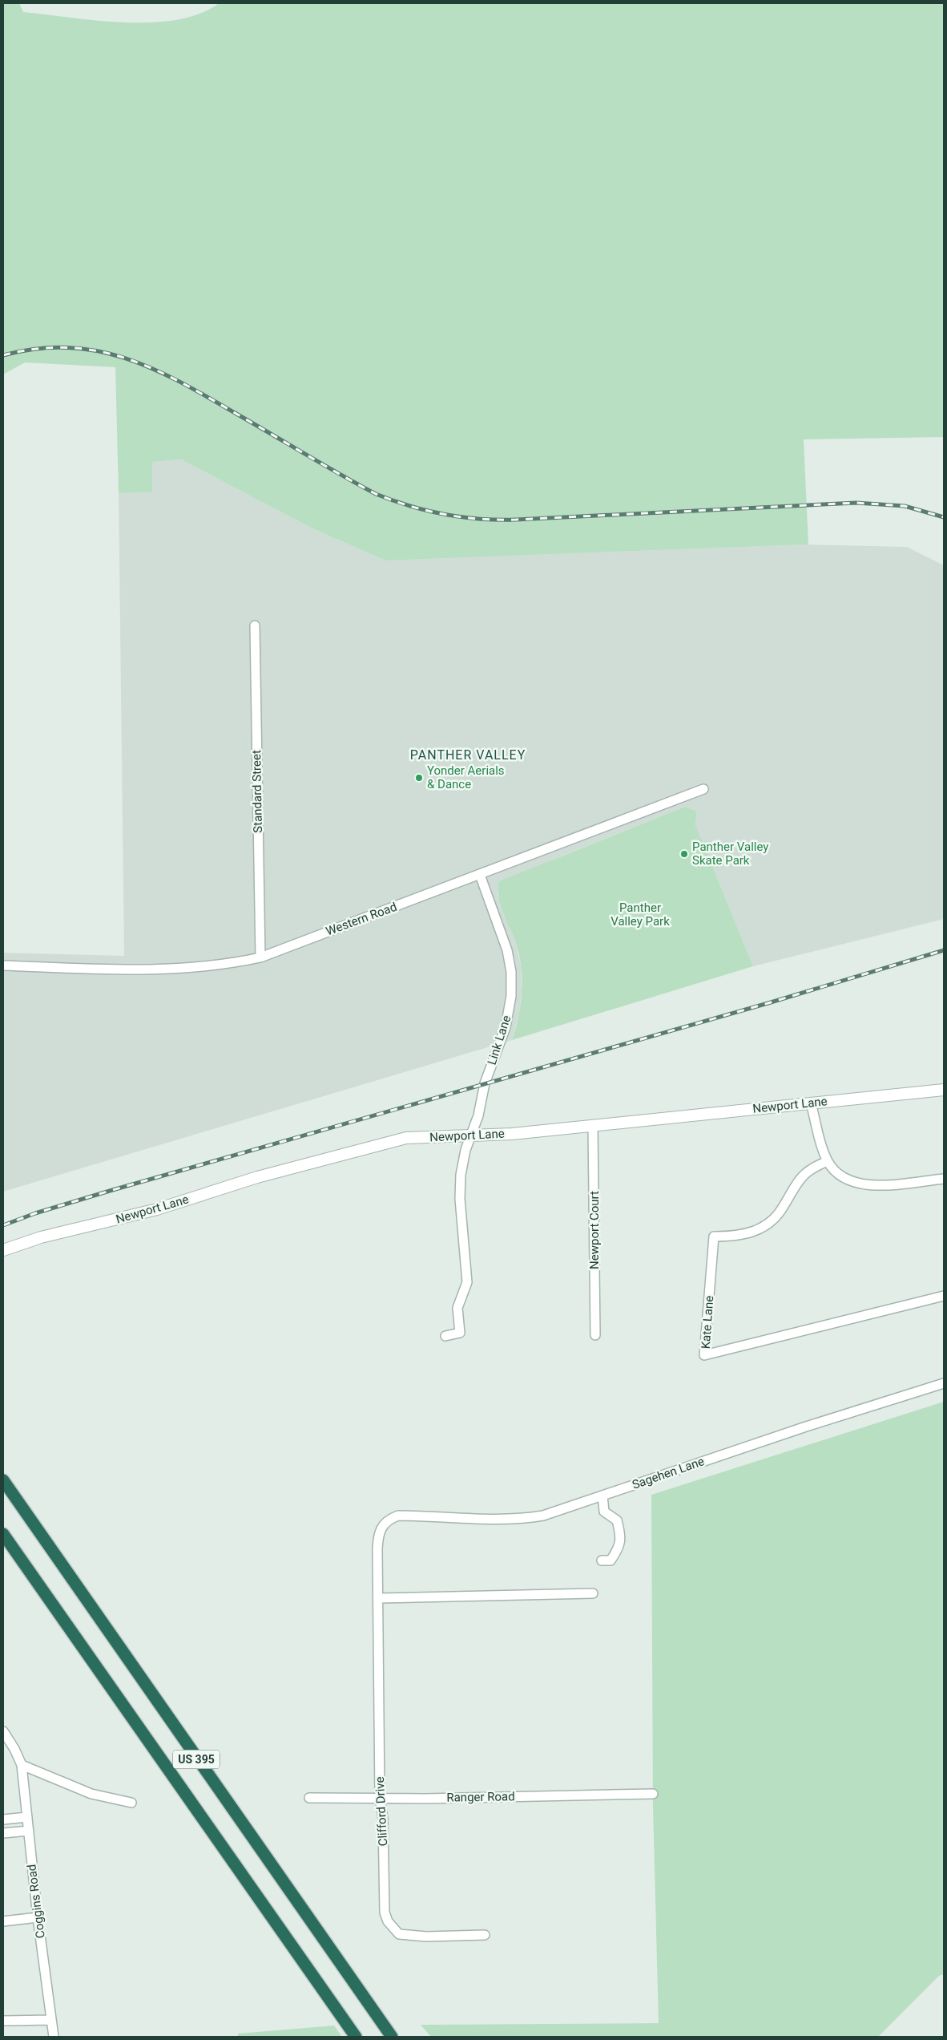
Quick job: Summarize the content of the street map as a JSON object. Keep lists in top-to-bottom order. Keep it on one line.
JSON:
{"streets":{"highway":["US 395"],"street":["Standard Street","Western Road","Link Lane","Newport Lane","Newport Court","Kate Lane","Sagehen Lane","Ranger Road","Clifford Drive","Coggins Road"]},"crossings":[["Standard Street","Western Road"],["Western Road","Link Lane"],["Link Lane","Newport Lane"],["Newport Lane","Newport Court"],["Sagehen Lane","Clifford Drive"],["Ranger Road","Clifford Drive"]],"districts":["PANTHER VALLEY"],"parks":["Panther Valley Park"],"places":["Yonder Aerials & Dance","Panther Valley Skate Park"]}
